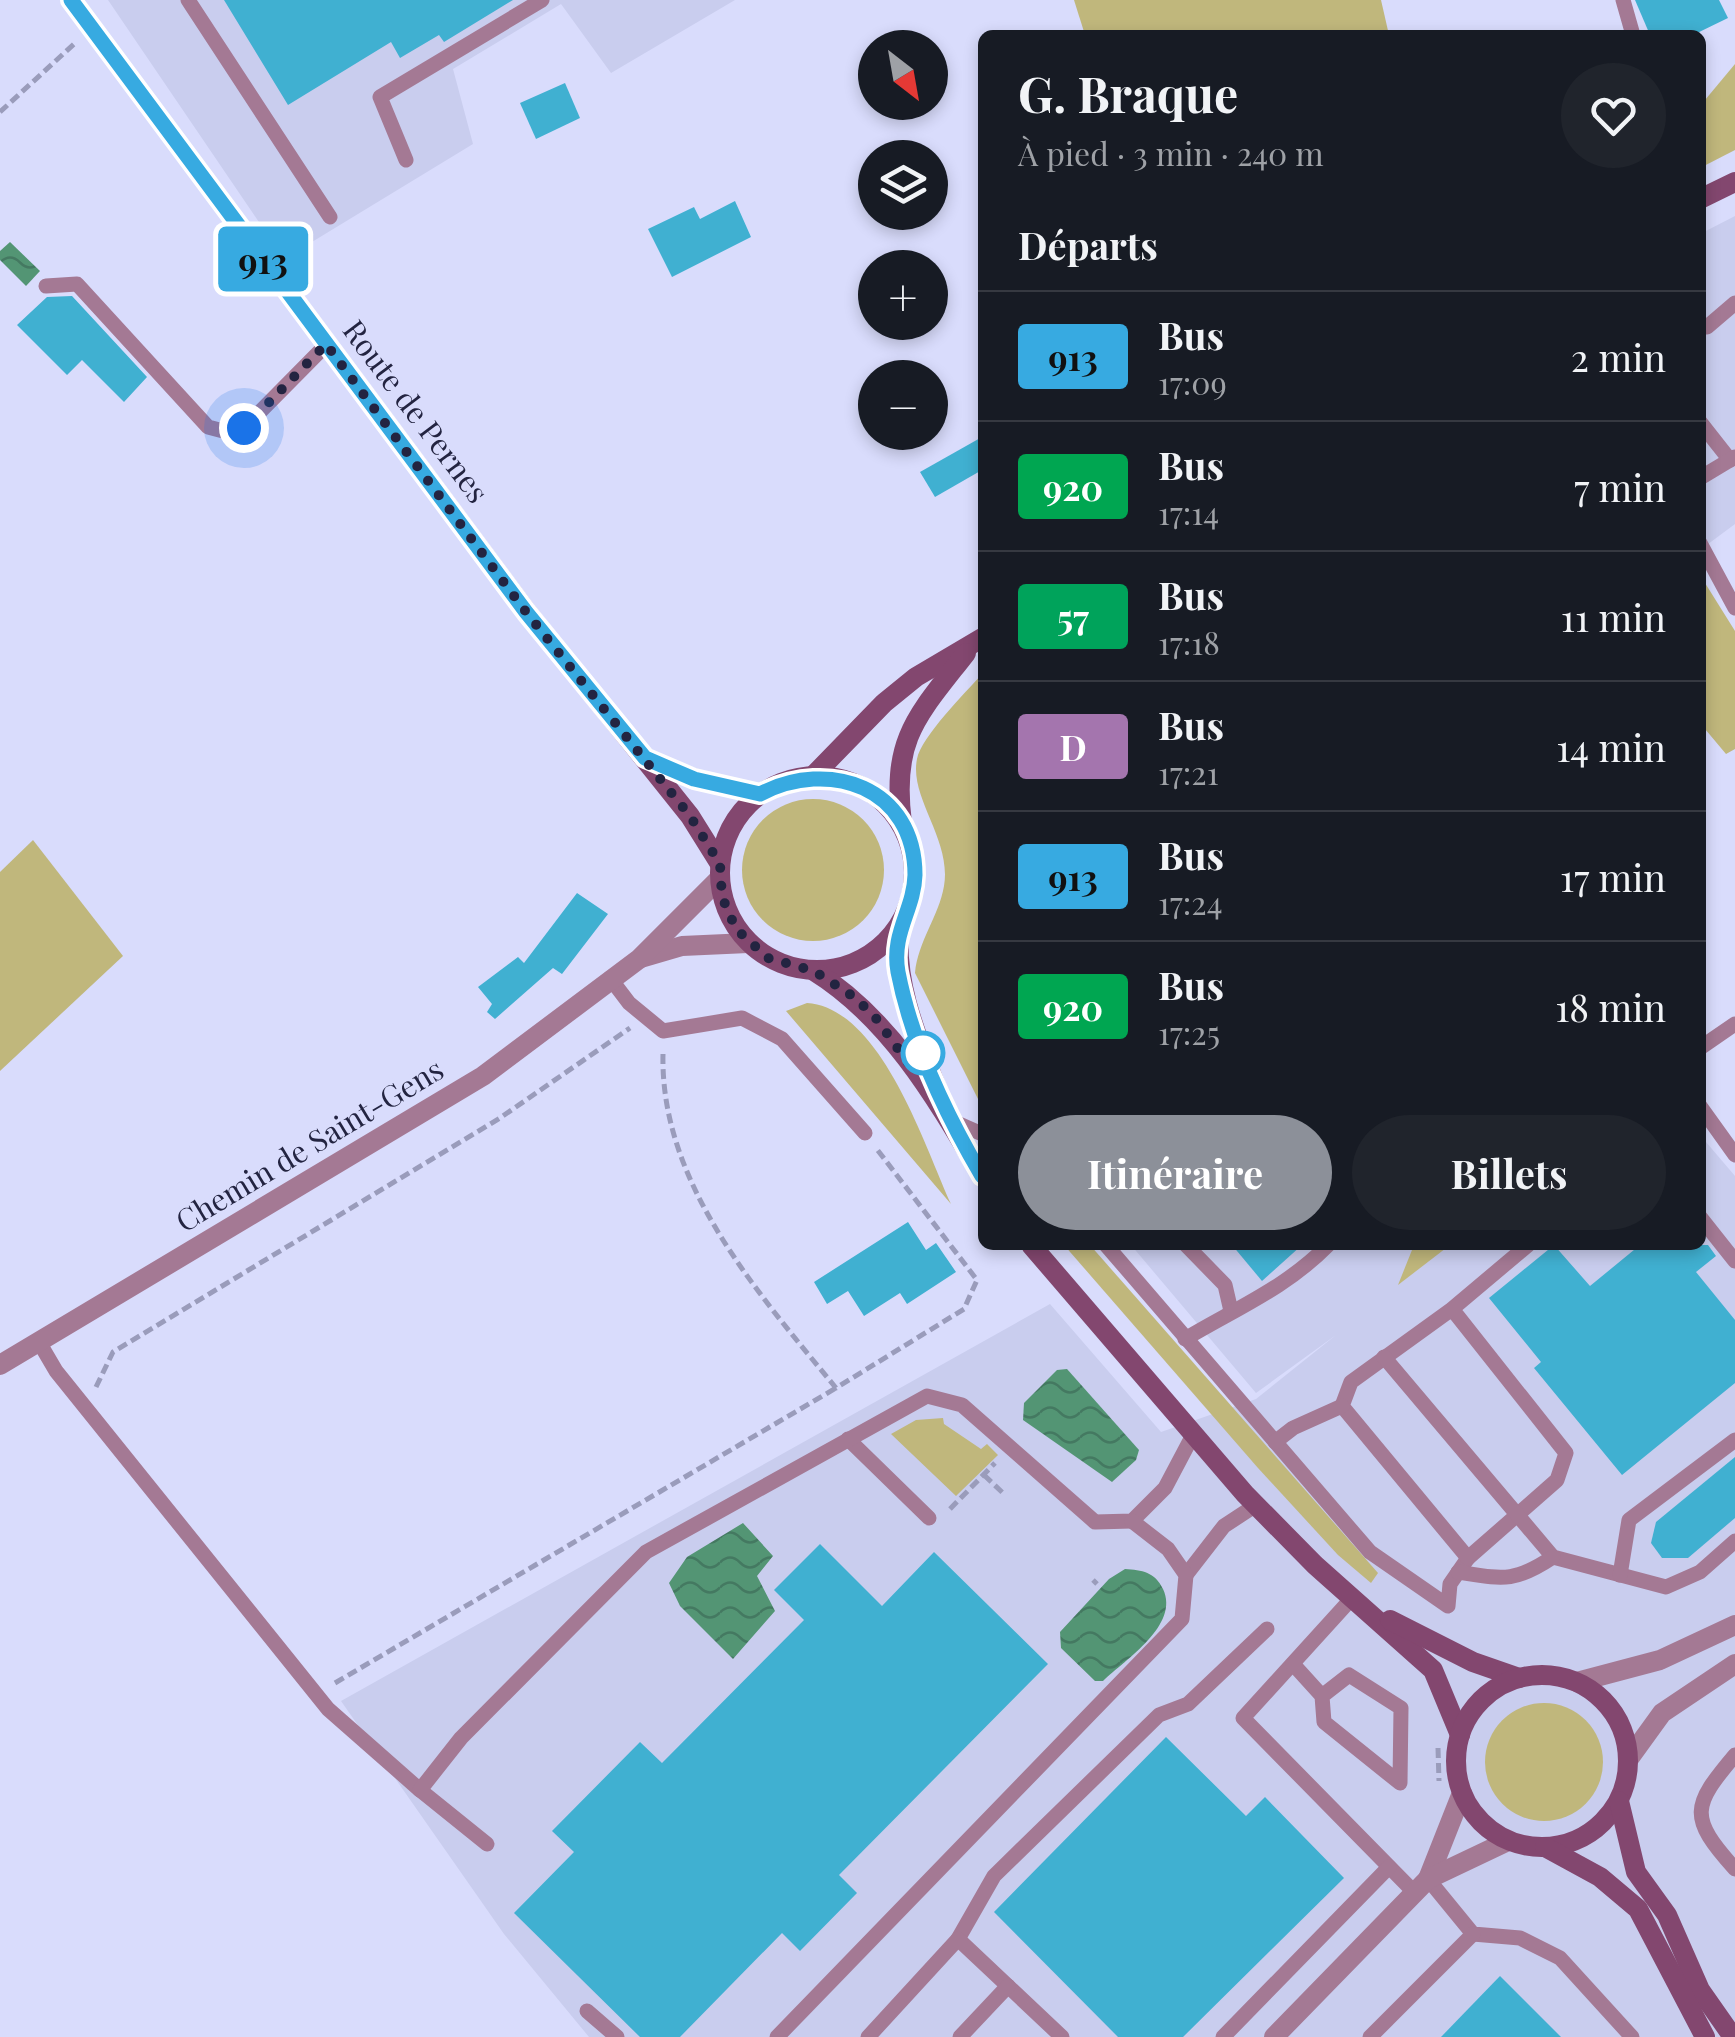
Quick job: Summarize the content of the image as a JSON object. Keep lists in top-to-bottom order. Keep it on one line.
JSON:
{"streets":{"main road":["Route de Pernes"],"street":["Chemin de Saint-Gens"]},"crossings":[["Route de Pernes","Chemin de Saint-Gens"]],"lines":["bus line 913"],"north":"bottom right","page":{"on_map":"913","map_buttons":["+","−"],"heading":[["G. Braque","À pied · 3 min · 240 m"],"Départs"],"list":[{"mark":"913","name":"Bus","note":"17:09","value":"2 min"},{"mark":"920","name":"Bus","note":"17:14","value":"7 min"},{"mark":"57","name":"Bus","note":"17:18","value":"11 min"},{"mark":"D","name":"Bus","note":"17:21","value":"14 min"},{"mark":"913","name":"Bus","note":"17:24","value":"17 min"},{"mark":"920","name":"Bus","note":"17:25","value":"18 min"}],"buttons":["Itinéraire","Billets"]}}
